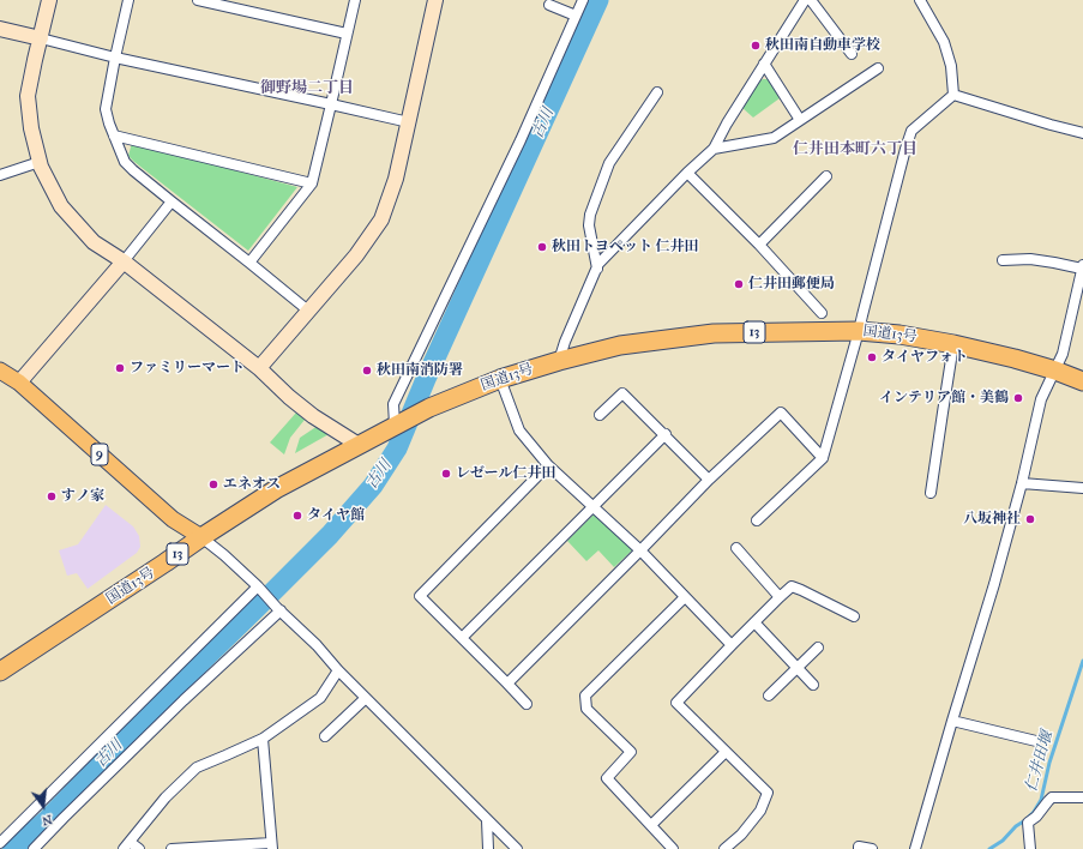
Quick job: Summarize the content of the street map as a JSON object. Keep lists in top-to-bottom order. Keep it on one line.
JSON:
{"streets":{"highway":["13","国道13号"],"main road":["9"]},"crossings":[["国道13号","9"]],"districts":["御野場二丁目","仁井田本町六丁目"],"water":["古川","仁井田堰"],"places":["秋田南自動車学校","秋田トヨペット 仁井田","仁井田郵便局","タイヤフォト","ファミリーマート","秋田南消防署","インテリア館・美鶴","レゼール仁井田","エネオス","すノ家","タイヤ館","八坂神社"],"north":"bottom"}
